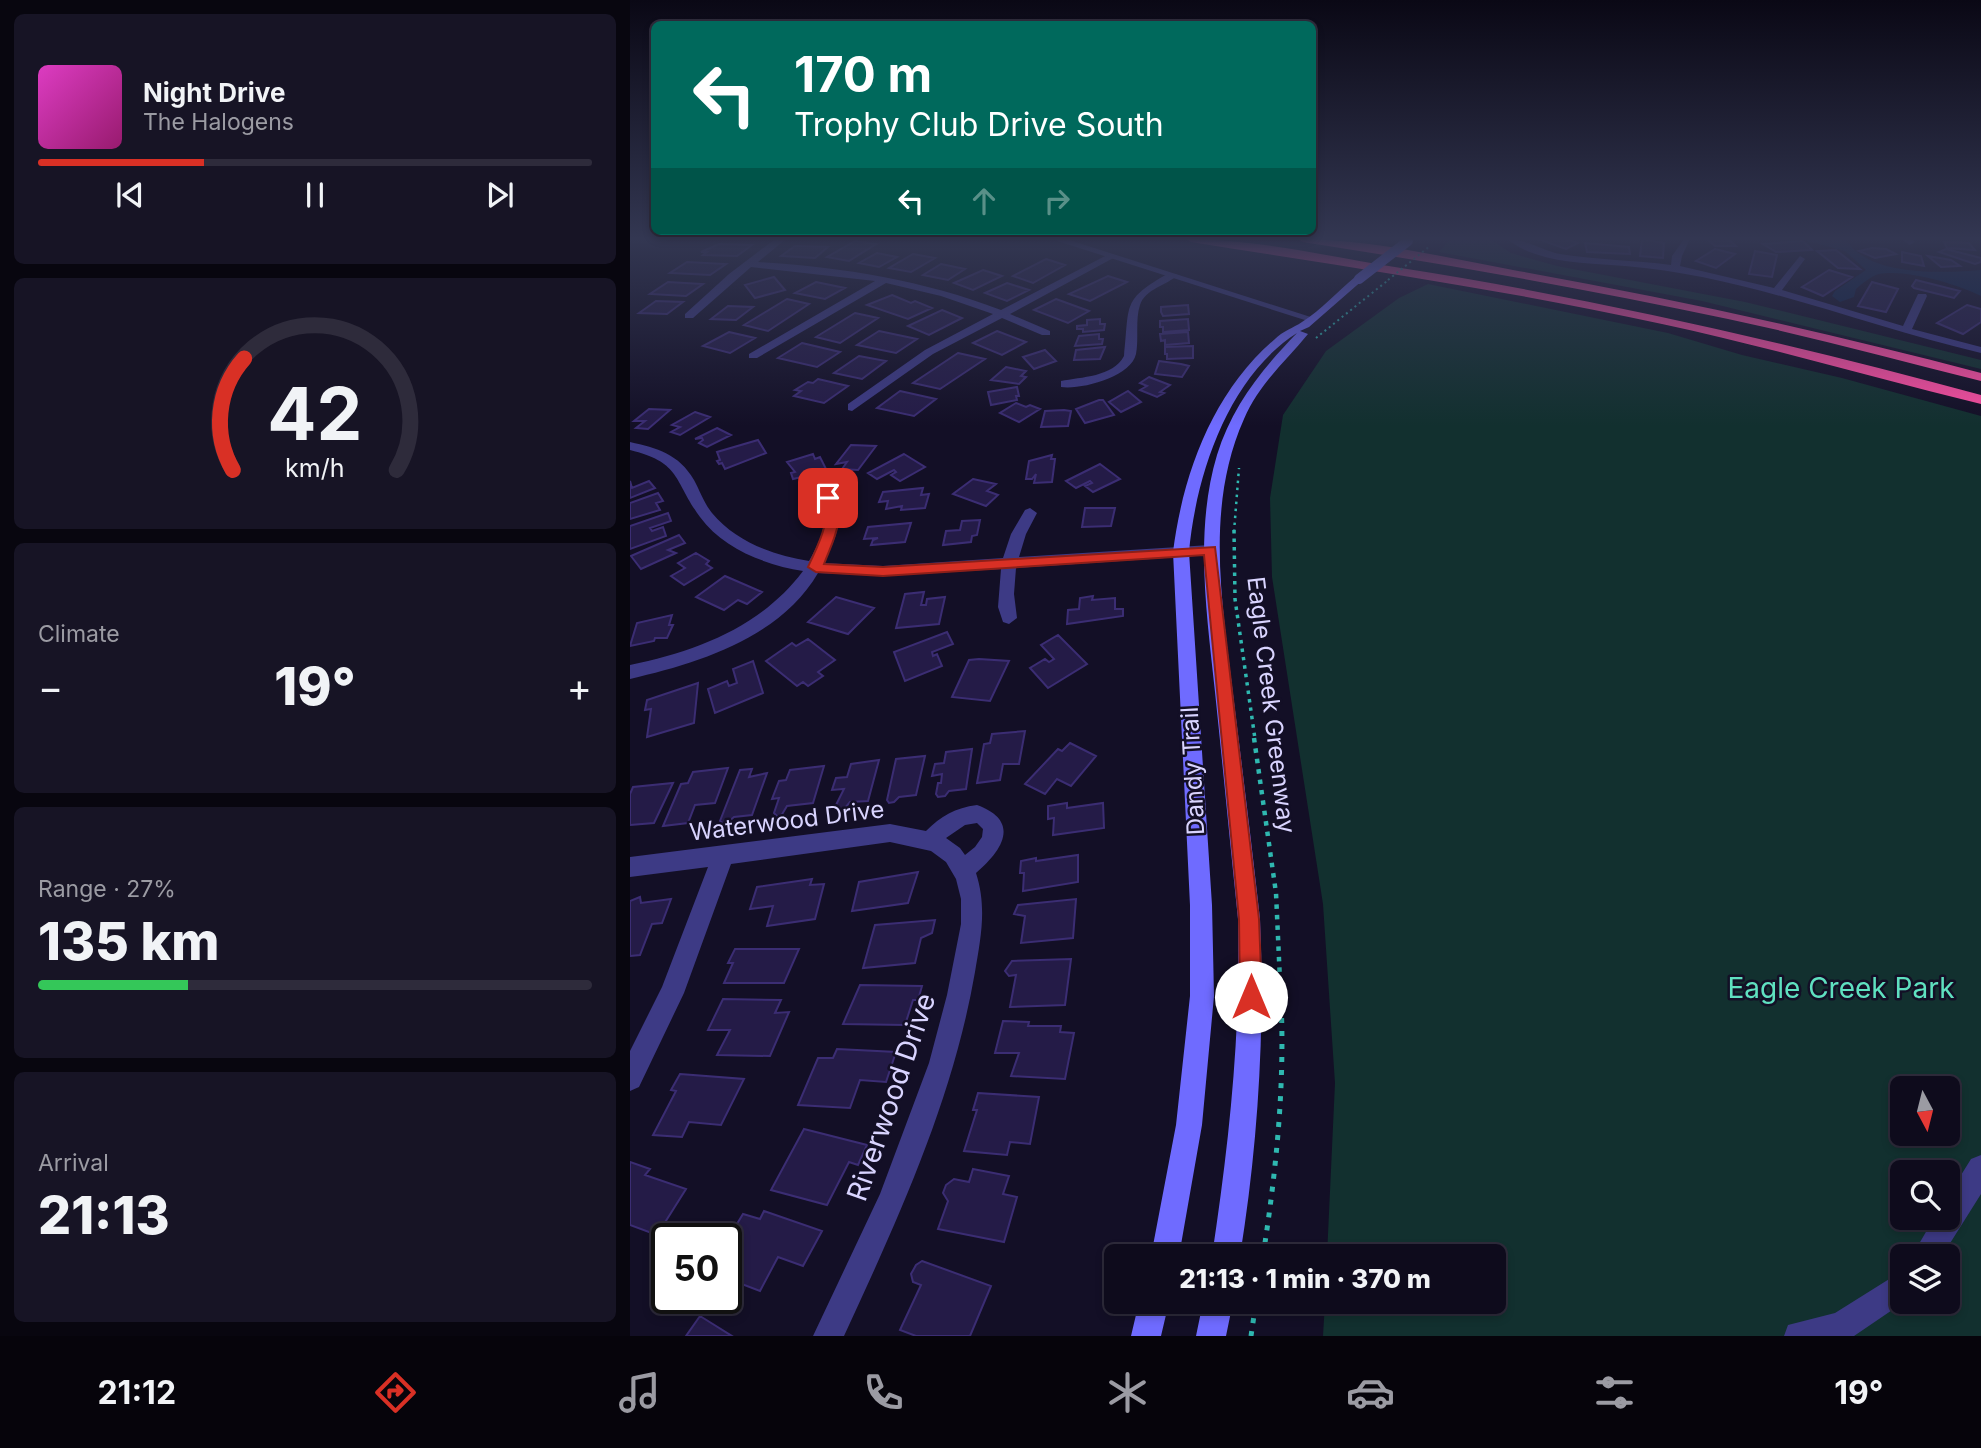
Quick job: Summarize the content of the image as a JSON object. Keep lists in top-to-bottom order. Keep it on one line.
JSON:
{"streets":{"main road":["Dandy Trail"],"street":["Waterwood Drive","Riverwood Drive"],"path":["Eagle Creek Greenway"]},"crossings":[["Waterwood Drive","Riverwood Drive"]],"parks":["Eagle Creek Park"],"north":"bottom","page":{"turn":["170 m","Trophy Club Drive South"],"song":["Night Drive","The Halogens"],"tile":["Climate",["Range · 27%","135 km"],["Arrival","21:13"]],"heat":["−","19°","+"],"limit":"50","trip":"21:13 · 1 min · 370 m","tabs":["21:12","19°"],"gauge":["42","km/h"]}}
